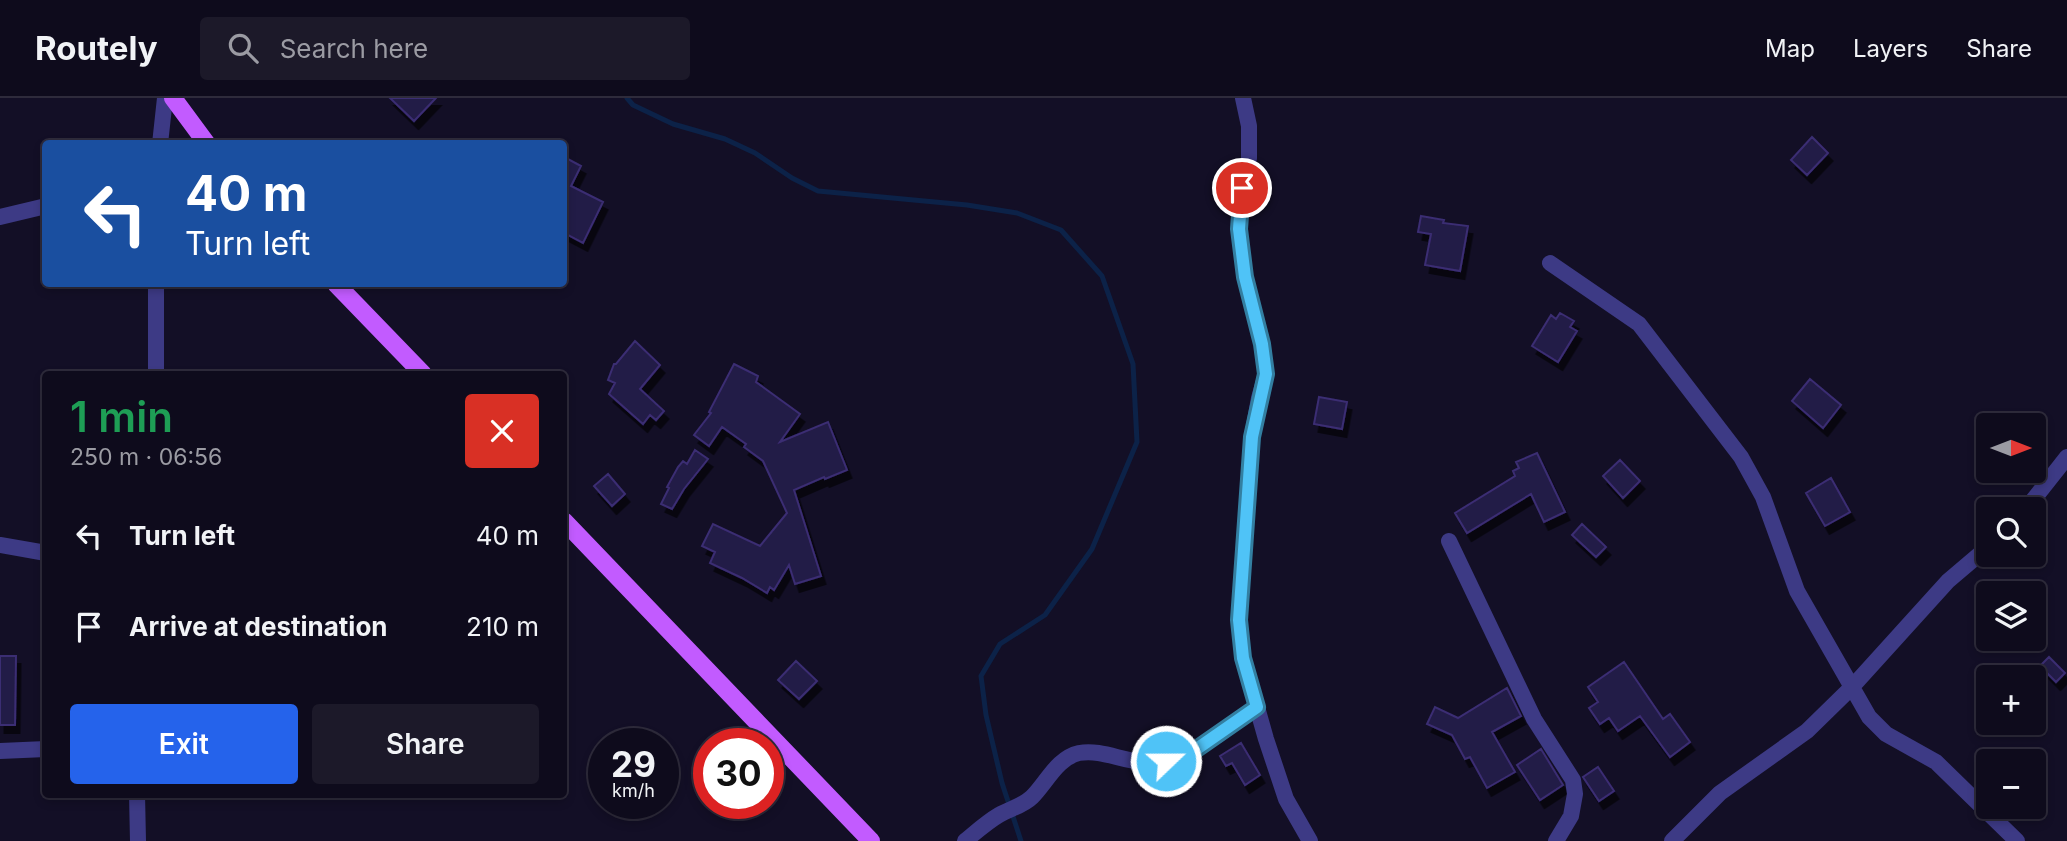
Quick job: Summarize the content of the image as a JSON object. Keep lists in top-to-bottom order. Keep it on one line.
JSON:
{"north":"right","page":{"header":"Routely","search":"Search here","nav":["Map","Layers","Share"],"turn":["40 m","Turn left"],"heading":["1 min","250 m · 06:56"],"map_buttons":["+","−"],"list":[{"name":"Turn left","value":"40 m"},{"name":"Arrive at destination","value":"210 m"}],"buttons":["Exit","Share"],"speed":"29 km/h","limit":"30"}}
